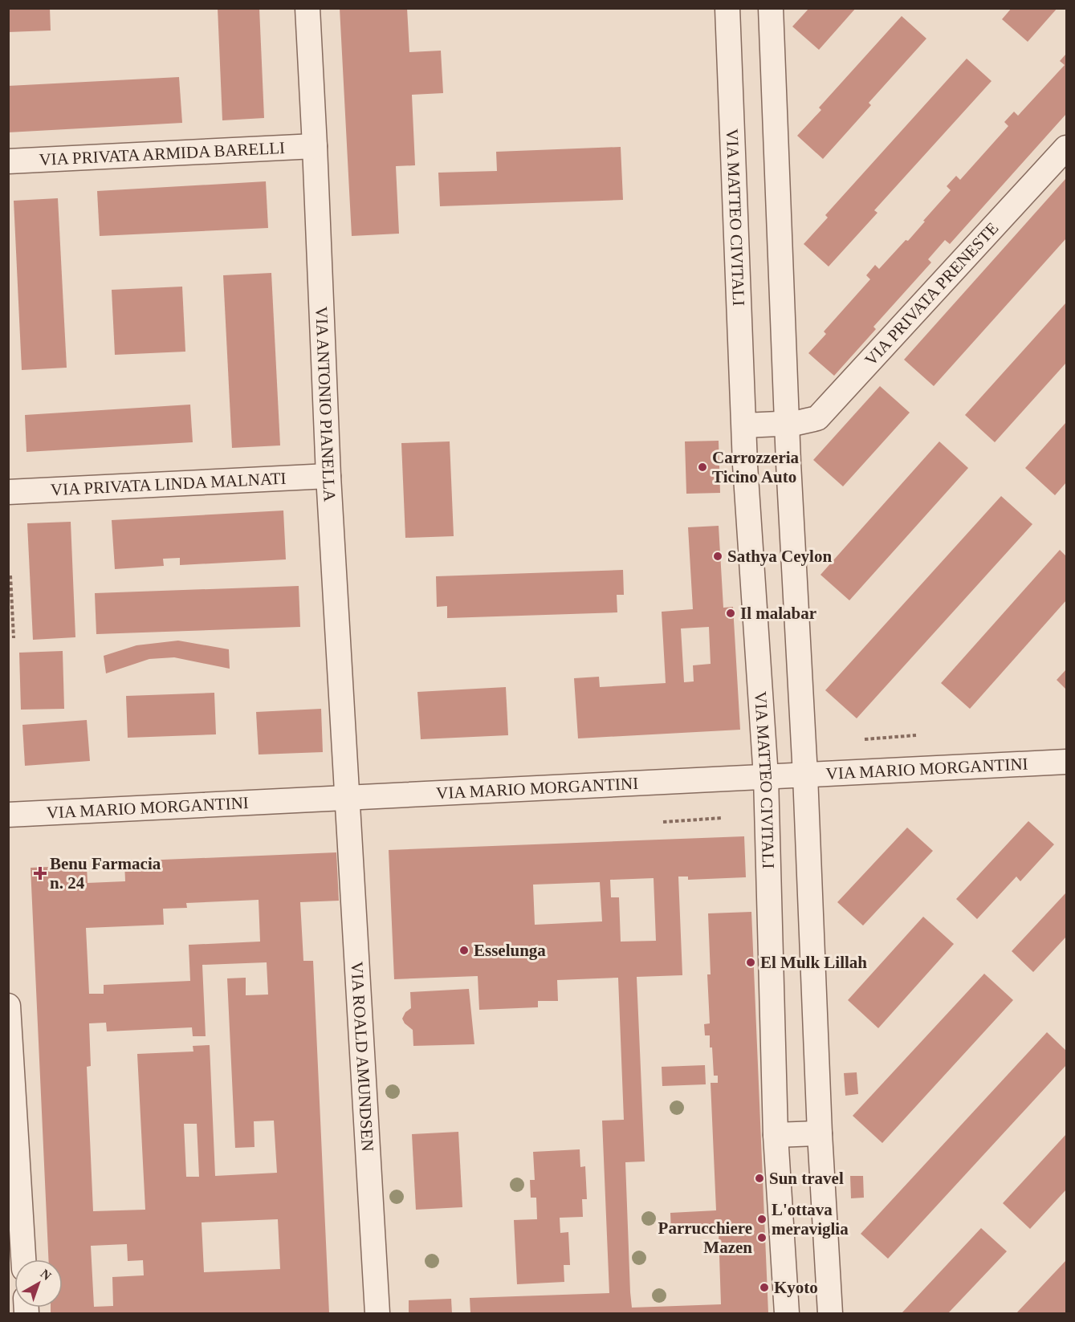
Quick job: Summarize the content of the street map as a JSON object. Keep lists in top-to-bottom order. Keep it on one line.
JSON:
{"streets":{"street":["VIA PRIVATA ARMIDA BARELLI","VIA MATTEO CIVITALI","VIA PRIVATA PRENESTE","VIA ANTONIO PIANELLA","VIA PRIVATA LINDA MALNATI","VIA MARIO MORGANTINI","VIA ROALD AMUNDSEN"]},"crossings":[["VIA PRIVATA ARMIDA BARELLI","VIA ANTONIO PIANELLA"],["VIA MATTEO CIVITALI","VIA MARIO MORGANTINI"],["VIA ANTONIO PIANELLA","VIA PRIVATA LINDA MALNATI"],["VIA ANTONIO PIANELLA","VIA MARIO MORGANTINI"],["VIA ANTONIO PIANELLA","VIA ROALD AMUNDSEN"],["VIA MARIO MORGANTINI","VIA ROALD AMUNDSEN"]],"places":{"other":["Carrozzeria Ticino Auto","Sathya Ceylon","Il malabar","Esselunga","El Mulk Lillah","Sun travel","L'ottava meraviglia","Parrucchiere Mazen","Kyoto"],"health":["Benu Farmacia n. 24"]},"north":"top right"}
